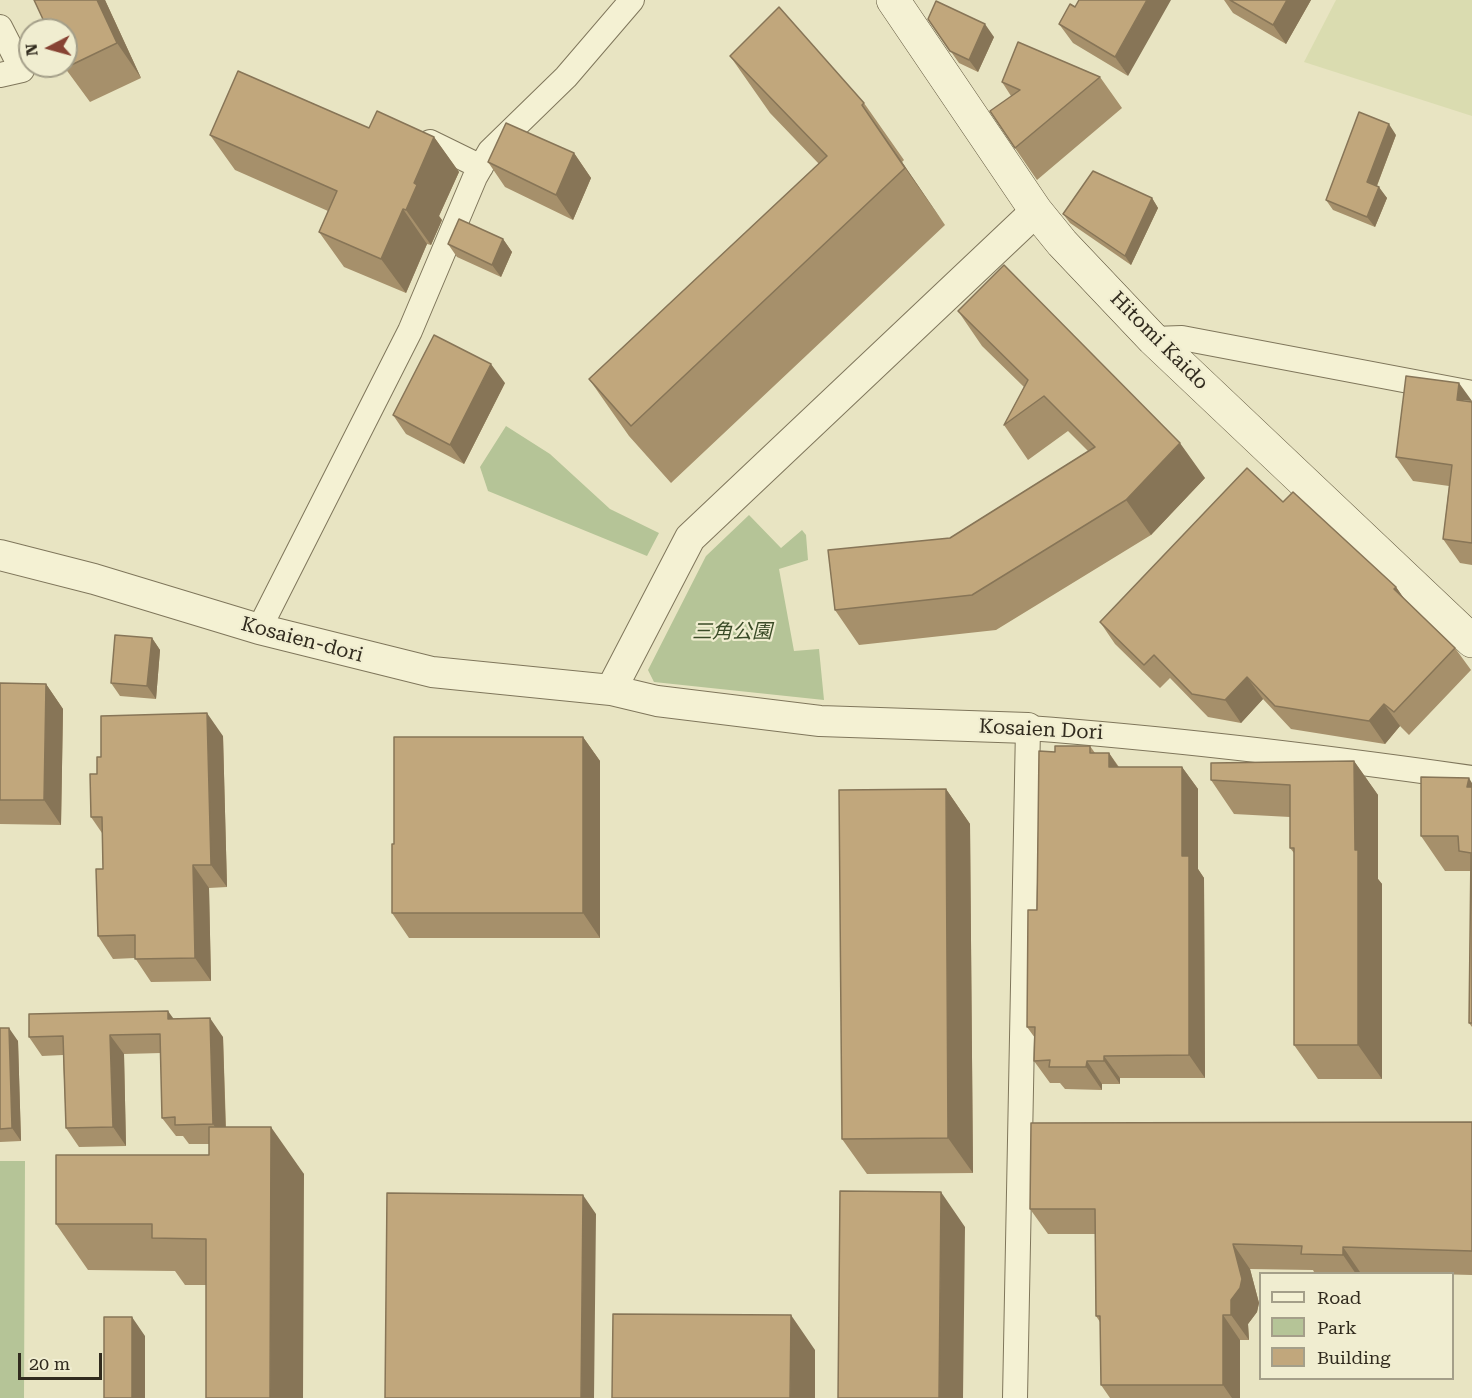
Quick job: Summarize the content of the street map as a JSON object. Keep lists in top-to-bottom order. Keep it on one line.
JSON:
{"streets":{"main road":["Hitomi Kaido"],"street":["Kosaien-dori","Kosaien Dori"]},"crossings":[["Kosaien-dori","Kosaien Dori"]],"parks":["三角公園"],"legend":["Road","Park","Building"],"scale_bar":"20 m","north":"left"}
